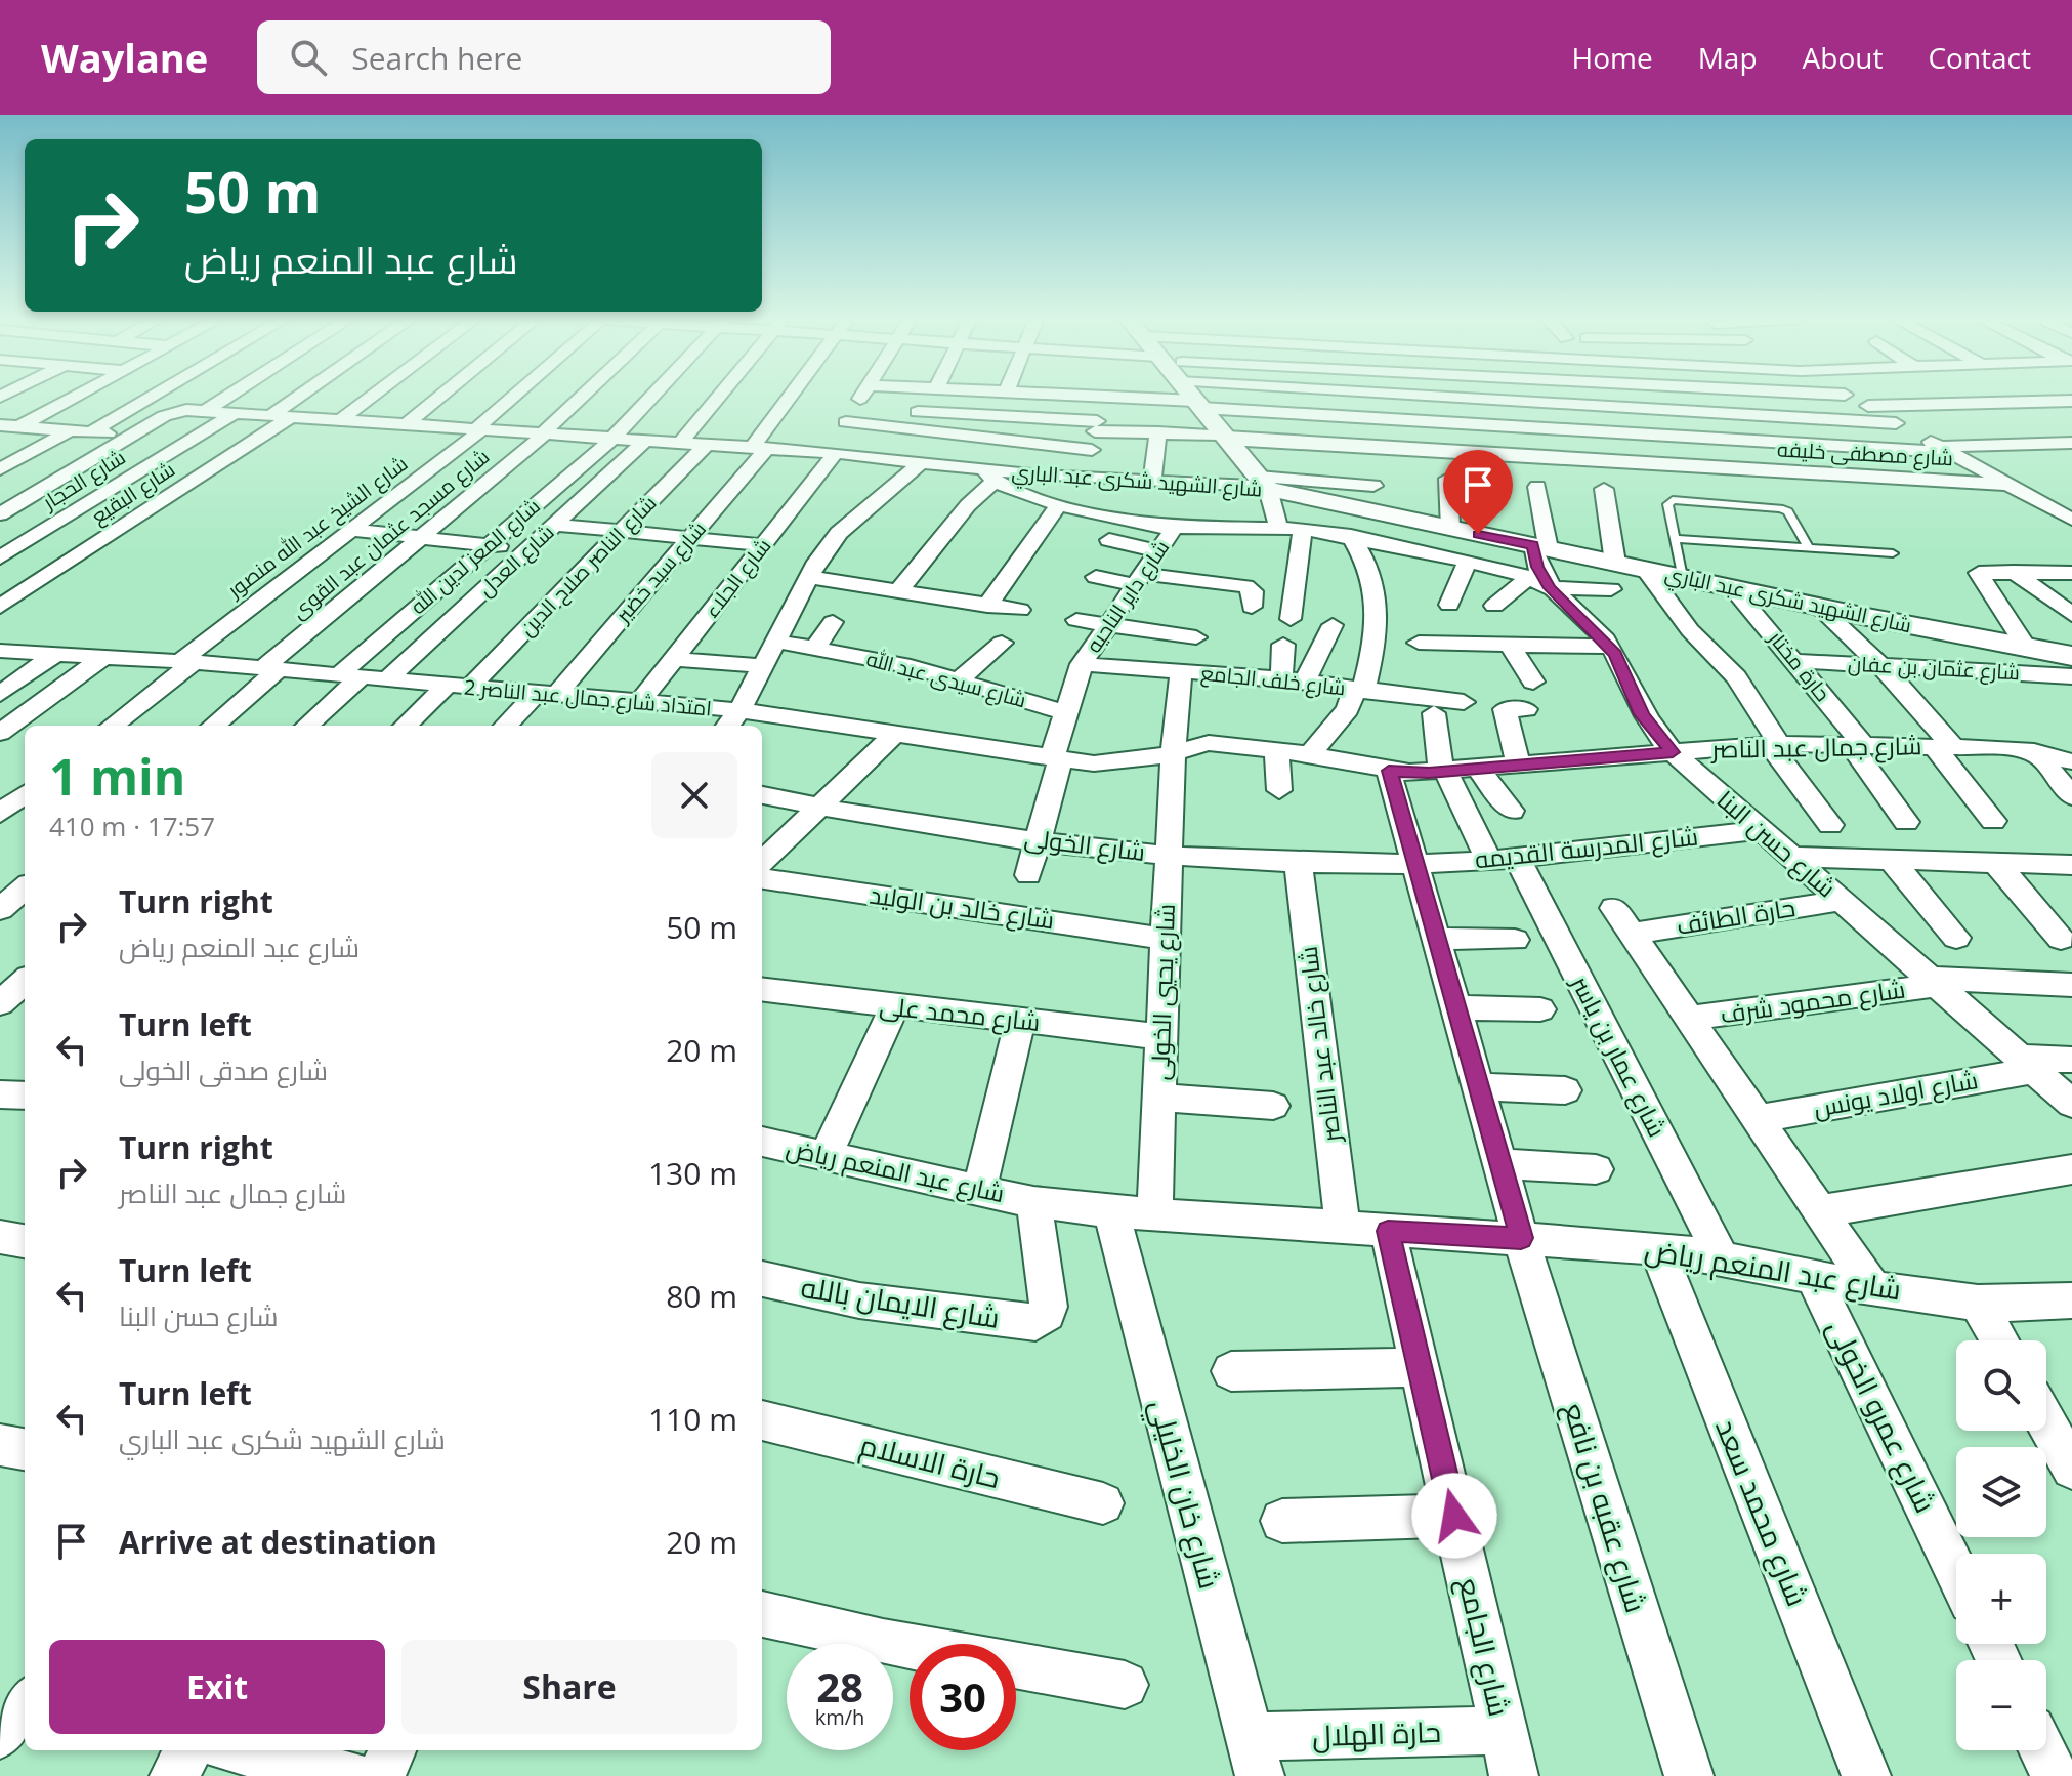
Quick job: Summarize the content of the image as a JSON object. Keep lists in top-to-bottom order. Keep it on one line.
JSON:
{"streets":{"main road":["شارع الشهيد شكرى عبد الباري"],"street":["شارع مصطفى خليفه","شارع الحجار","شارع البقيع","شارع الشيخ عبد الله منصور","شارع مسجد عثمان عبد القوى","شارع المعز لدين الله","شارع العدل","شارع الناصر صلاح الدين","شارع سيد خضير","شارع الجلاء","شارع داير الناحيه","حارة مختار","شارع عثمان بن عفان","شارع سيدى عبد الله","شارع خلف الجامع","امتداد شارع جمال عبد الناصر 2","شارع جمال عبد الناصر","شارع حسن البنا","شارع الخولى","شارع المدرسة القديمه","شارع خالد بن الوليد","حارة الطائف","شارع يحيي الخولى","شارع محمود شرف","شارع محمد على","شارع خالد عبد الناصر","شارع عمار بن ياسر","شارع اولاد يونس","شارع عبد المنعم رياض","شارع الايمان بالله","شارع عمرو الخولى","حارة الاسلام","شارع خان الخليلي","شارع عقبه بن نافع","شارع محمد سعد","شارع الجامع","حارة الهلال"]},"crossings":[["شارع مصطفى خليفه","شارع الجلاء"],["شارع الحجار","شارع الشهيد شكرى عبد الباري"],["شارع الشهيد شكرى عبد الباري","شارع البقيع"],["شارع الشهيد شكرى عبد الباري","شارع الشيخ عبد الله منصور"],["شارع الشهيد شكرى عبد الباري","شارع مسجد عثمان عبد القوى"],["شارع الشهيد شكرى عبد الباري","شارع المعز لدين الله"],["شارع الشهيد شكرى عبد الباري","شارع العدل"],["شارع الشهيد شكرى عبد الباري","شارع الناصر صلاح الدين"],["شارع الشهيد شكرى عبد الباري","شارع سيد خضير"],["شارع الشهيد شكرى عبد الباري","شارع الجلاء"],["شارع الشهيد شكرى عبد الباري","حارة مختار"],["شارع الشهيد شكرى عبد الباري","شارع حسن البنا"],["شارع الشيخ عبد الله منصور","امتداد شارع جمال عبد الناصر 2"],["شارع مسجد عثمان عبد القوى","امتداد شارع جمال عبد الناصر 2"],["شارع المعز لدين الله","امتداد شارع جمال عبد الناصر 2"],["شارع العدل","امتداد شارع جمال عبد الناصر 2"],["شارع الناصر صلاح الدين","امتداد شارع جمال عبد الناصر 2"],["شارع سيد خضير","امتداد شارع جمال عبد الناصر 2"],["شارع الجلاء","امتداد شارع جمال عبد الناصر 2"],["شارع داير الناحيه","شارع سيدى عبد الله"],["شارع داير الناحيه","شارع خلف الجامع"],["شارع داير الناحيه","امتداد شارع جمال عبد الناصر 2"],["شارع داير الناحيه","شارع الخولى"],["حارة مختار","شارع عثمان بن عفان"],["حارة مختار","شارع جمال عبد الناصر"],["شارع خلف الجامع","شارع يحيي الخولى"],["امتداد شارع جمال عبد الناصر 2","شارع جمال عبد الناصر"],["امتداد شارع جمال عبد الناصر 2","شارع يحيي الخولى"],["شارع جمال عبد الناصر","شارع حسن البنا"],["شارع جمال عبد الناصر","شارع يحيي الخولى"],["شارع جمال عبد الناصر","شارع عمار بن ياسر"],["شارع جمال عبد الناصر","شارع عقبه بن نافع"],["شارع حسن البنا","شارع المدرسة القديمه"],["شارع حسن البنا","حارة الطائف"],["شارع حسن البنا","شارع محمود شرف"],["شارع حسن البنا","شارع اولاد يونس"],["شارع الخولى","شارع المدرسة القديمه"],["شارع الخولى","شارع يحيي الخولى"],["شارع الخولى","شارع خالد عبد الناصر"],["شارع الخولى","شارع عقبه بن نافع"],["شارع المدرسة القديمه","شارع عمار بن ياسر"],["شارع المدرسة القديمه","شارع عقبه بن نافع"],["شارع خالد بن الوليد","شارع يحيي الخولى"],["حارة الطائف","شارع محمود شرف"],["شارع يحيي الخولى","شارع محمد على"],["شارع يحيي الخولى","شارع عبد المنعم رياض"],["شارع خالد عبد الناصر","شارع عبد المنعم رياض"],["شارع عمار بن ياسر","شارع عبد المنعم رياض"],["شارع عبد المنعم رياض","شارع الايمان بالله"],["شارع عبد المنعم رياض","شارع عمرو الخولى"],["شارع عبد المنعم رياض","شارع خان الخليلي"],["شارع عبد المنعم رياض","شارع عقبه بن نافع"],["شارع عبد المنعم رياض","شارع محمد سعد"],["شارع عبد المنعم رياض","شارع الجامع"],["شارع خان الخليلي","حارة الهلال"],["شارع الجامع","حارة الهلال"]],"page":{"header":"Waylane","search":"Search here","nav":["Home","Map","About","Contact"],"turn":["50 m","شارع عبد المنعم رياض"],"heading":["1 min","410 m · 17:57"],"list":[{"name":"Turn right","note":"شارع عبد المنعم رياض","value":"50 m"},{"name":"Turn left","note":"شارع صدقى الخولى","value":"20 m"},{"name":"Turn right","note":"شارع جمال عبد الناصر","value":"130 m"},{"name":"Turn left","note":"شارع حسن البنا","value":"80 m"},{"name":"Turn left","note":"شارع الشهيد شكرى عبد الباري","value":"110 m"},{"name":"Arrive at destination","value":"20 m"}],"map_buttons":["+","−"],"buttons":["Exit","Share"],"speed":"28 km/h","limit":"30"}}
